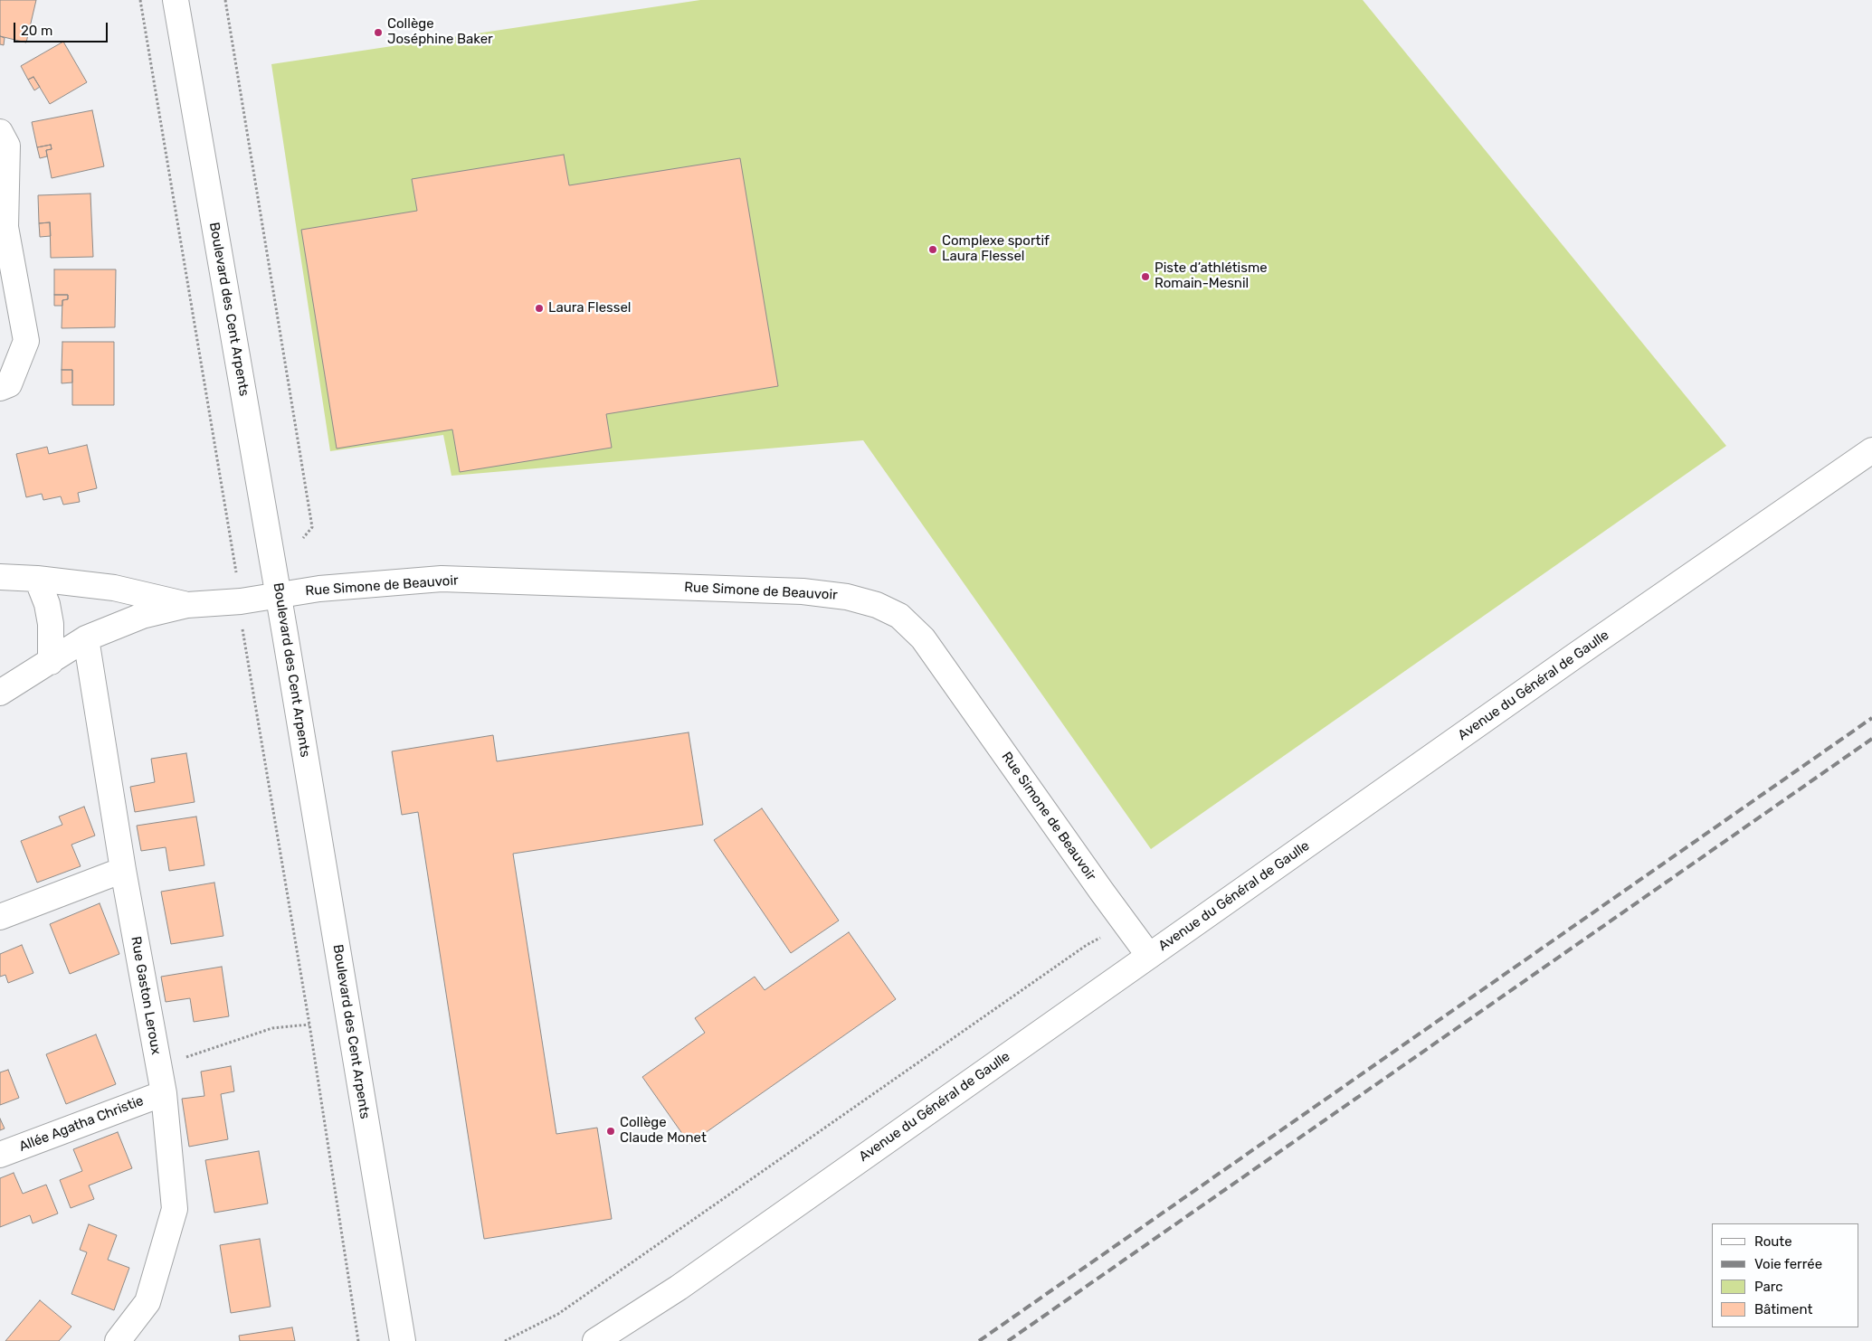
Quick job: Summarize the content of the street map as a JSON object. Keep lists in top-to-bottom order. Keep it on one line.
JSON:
{"streets":{"street":["Boulevard des Cent Arpents","Rue Simone de Beauvoir","Avenue du Général de Gaulle","Rue Gaston Leroux","Allée Agatha Christie"]},"crossings":[["Boulevard des Cent Arpents","Rue Simone de Beauvoir"],["Rue Simone de Beauvoir","Avenue du Général de Gaulle"],["Rue Gaston Leroux","Allée Agatha Christie"]],"places":["Collège Joséphine Baker","Complexe sportif Laura Flessel","Piste d’athlétisme Romain-Mesnil","Laura Flessel","Collège Claude Monet"],"legend":["Route","Voie ferrée","Parc","Bâtiment"],"scale_bar":"20 m"}
